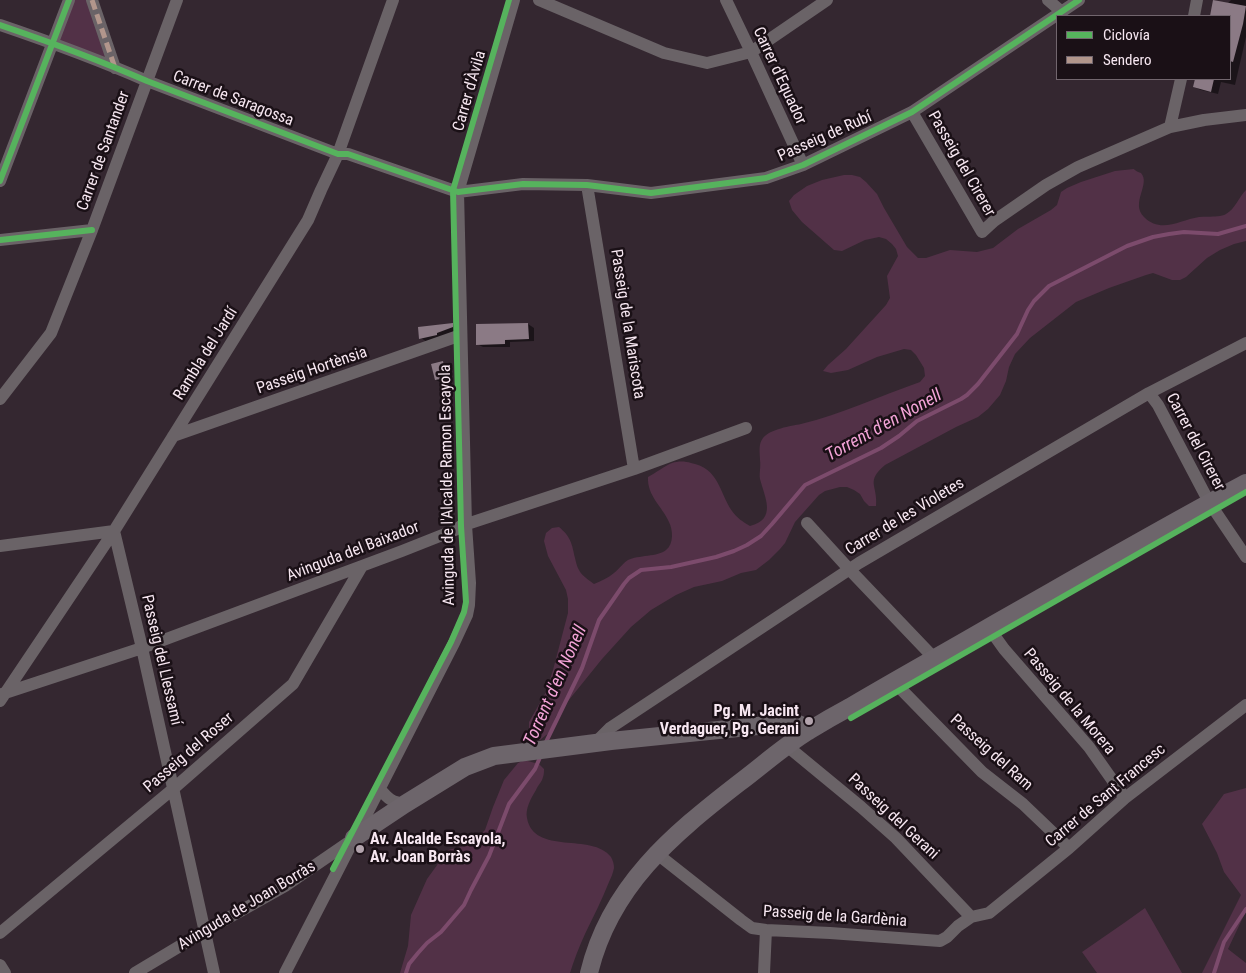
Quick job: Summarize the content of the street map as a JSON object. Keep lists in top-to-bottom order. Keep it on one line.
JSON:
{"streets":{"street":["Carrer d'Equador","Carrer d'Àvila","Carrer de Saragossa","Passeig de Rubí","Carrer de Santander","Passeig del Cirerer","Passeig de la Mariscota","Rambla del Jardí","Passeig Hortènsia","Carrer del Cirerer","Avinguda de l'Alcalde Ramon Escayola","Carrer de les Violetes","Avinguda del Baixador","Passeig del Llessamí","Passeig de la Morera","Passeig del Roser","Passeig del Ram","Carrer de Sant Francesc","Passeig del Gerani","Avinguda de Joan Borràs","Passeig de la Gardènia"]},"crossings":[["Carrer d'Equador","Passeig de Rubí"],["Carrer d'Àvila","Carrer de Saragossa"],["Carrer d'Àvila","Passeig de Rubí"],["Carrer d'Àvila","Avinguda de l'Alcalde Ramon Escayola"],["Carrer de Saragossa","Passeig de Rubí"],["Carrer de Saragossa","Carrer de Santander"],["Carrer de Saragossa","Rambla del Jardí"],["Carrer de Saragossa","Avinguda de l'Alcalde Ramon Escayola"],["Passeig de Rubí","Passeig del Cirerer"],["Passeig de Rubí","Passeig de la Mariscota"],["Passeig de Rubí","Avinguda de l'Alcalde Ramon Escayola"],["Passeig de la Mariscota","Avinguda del Baixador"],["Rambla del Jardí","Passeig Hortènsia"],["Rambla del Jardí","Avinguda del Baixador"],["Rambla del Jardí","Passeig del Llessamí"],["Passeig Hortènsia","Avinguda de l'Alcalde Ramon Escayola"],["Carrer del Cirerer","Carrer de les Violetes"],["Avinguda de l'Alcalde Ramon Escayola","Avinguda del Baixador"],["Avinguda de l'Alcalde Ramon Escayola","Avinguda de Joan Borràs"],["Carrer de les Violetes","Avinguda de Joan Borràs"],["Avinguda del Baixador","Passeig del Llessamí"],["Avinguda del Baixador","Passeig del Roser"],["Passeig del Llessamí","Passeig del Roser"],["Passeig del Llessamí","Avinguda de Joan Borràs"],["Passeig de la Morera","Carrer de Sant Francesc"],["Passeig del Ram","Carrer de Sant Francesc"],["Carrer de Sant Francesc","Passeig del Gerani"],["Carrer de Sant Francesc","Passeig de la Gardènia"],["Passeig del Gerani","Passeig de la Gardènia"]],"water":["Torrent d'en Nonell"],"places":["Pg. M. Jacint Verdaguer, Pg. Gerani","Av. Alcalde Escayola, Av. Joan Borràs"],"legend":["Ciclovía","Sendero"]}
